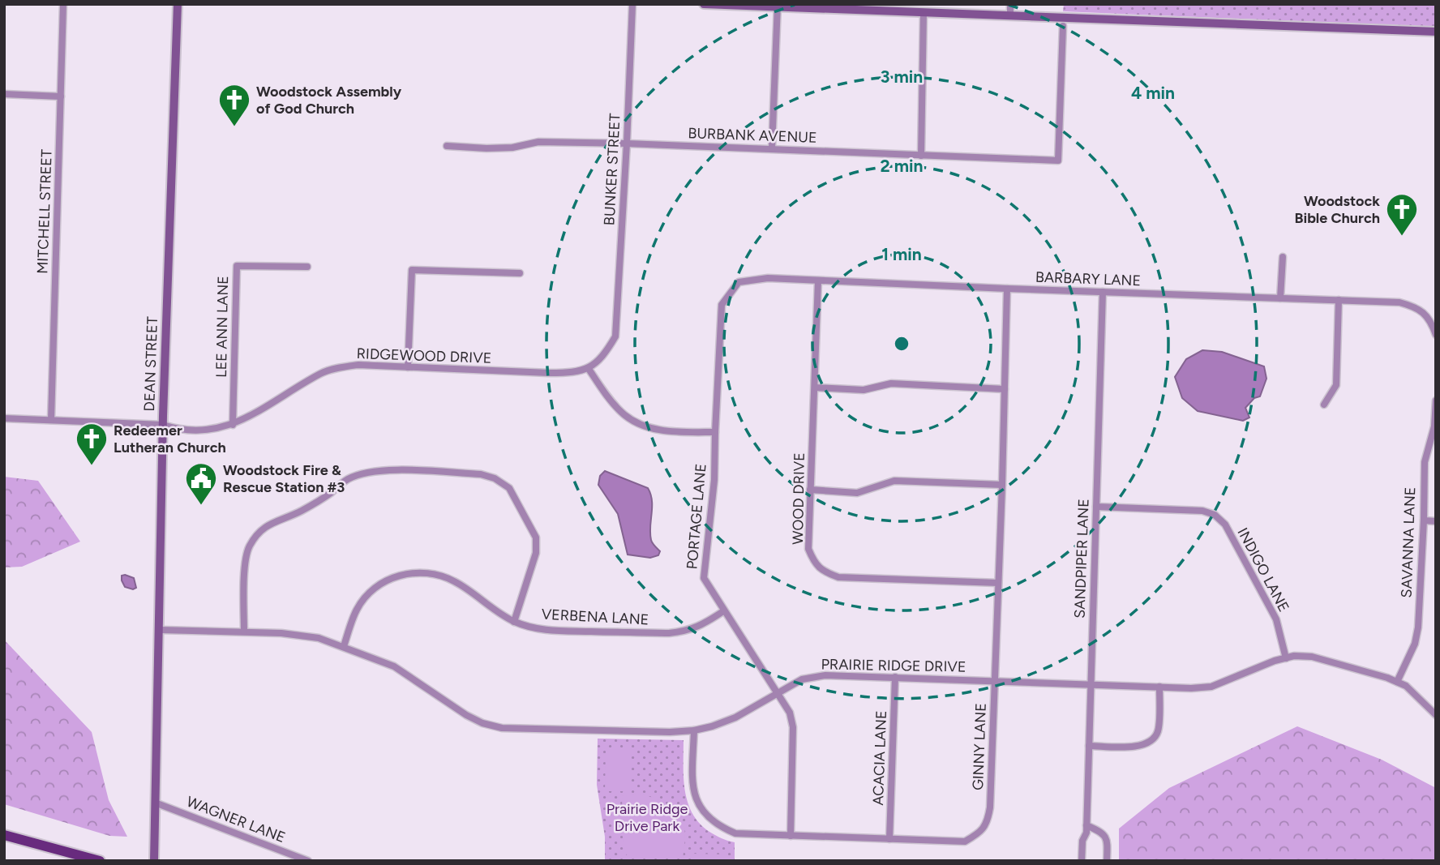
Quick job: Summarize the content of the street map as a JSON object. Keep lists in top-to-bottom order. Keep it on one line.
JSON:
{"streets":{"street":["BURBANK AVENUE","BUNKER STREET","MITCHELL STREET","BARBARY LANE","LEE ANN LANE","RIDGEWOOD DRIVE","DEAN STREET","WOOD DRIVE","PORTAGE LANE","SAVANNA LANE","SANDPIPER LANE","INDIGO LANE","VERBENA LANE","PRAIRIE RIDGE DRIVE","GINNY LANE","ACACIA LANE","WAGNER LANE"]},"crossings":[["BURBANK AVENUE","BUNKER STREET"],["BUNKER STREET","RIDGEWOOD DRIVE"],["MITCHELL STREET","RIDGEWOOD DRIVE"],["BARBARY LANE","WOOD DRIVE"],["BARBARY LANE","PORTAGE LANE"],["BARBARY LANE","SANDPIPER LANE"],["BARBARY LANE","GINNY LANE"],["LEE ANN LANE","RIDGEWOOD DRIVE"],["RIDGEWOOD DRIVE","DEAN STREET"],["DEAN STREET","PRAIRIE RIDGE DRIVE"],["DEAN STREET","WAGNER LANE"],["WOOD DRIVE","GINNY LANE"],["PORTAGE LANE","VERBENA LANE"],["PORTAGE LANE","PRAIRIE RIDGE DRIVE"],["PORTAGE LANE","GINNY LANE"],["SAVANNA LANE","PRAIRIE RIDGE DRIVE"],["SANDPIPER LANE","INDIGO LANE"],["SANDPIPER LANE","PRAIRIE RIDGE DRIVE"],["INDIGO LANE","PRAIRIE RIDGE DRIVE"],["VERBENA LANE","PRAIRIE RIDGE DRIVE"],["PRAIRIE RIDGE DRIVE","GINNY LANE"],["PRAIRIE RIDGE DRIVE","ACACIA LANE"],["GINNY LANE","ACACIA LANE"]],"parks":["Prairie Ridge Drive Park"],"places":{"church":["Woodstock Assembly of God Church","Woodstock Bible Church","Redeemer Lutheran Church"],"public building":["Woodstock Fire & Rescue Station #3"]},"rings":["3 min","4 min","2 min","1 min"]}
